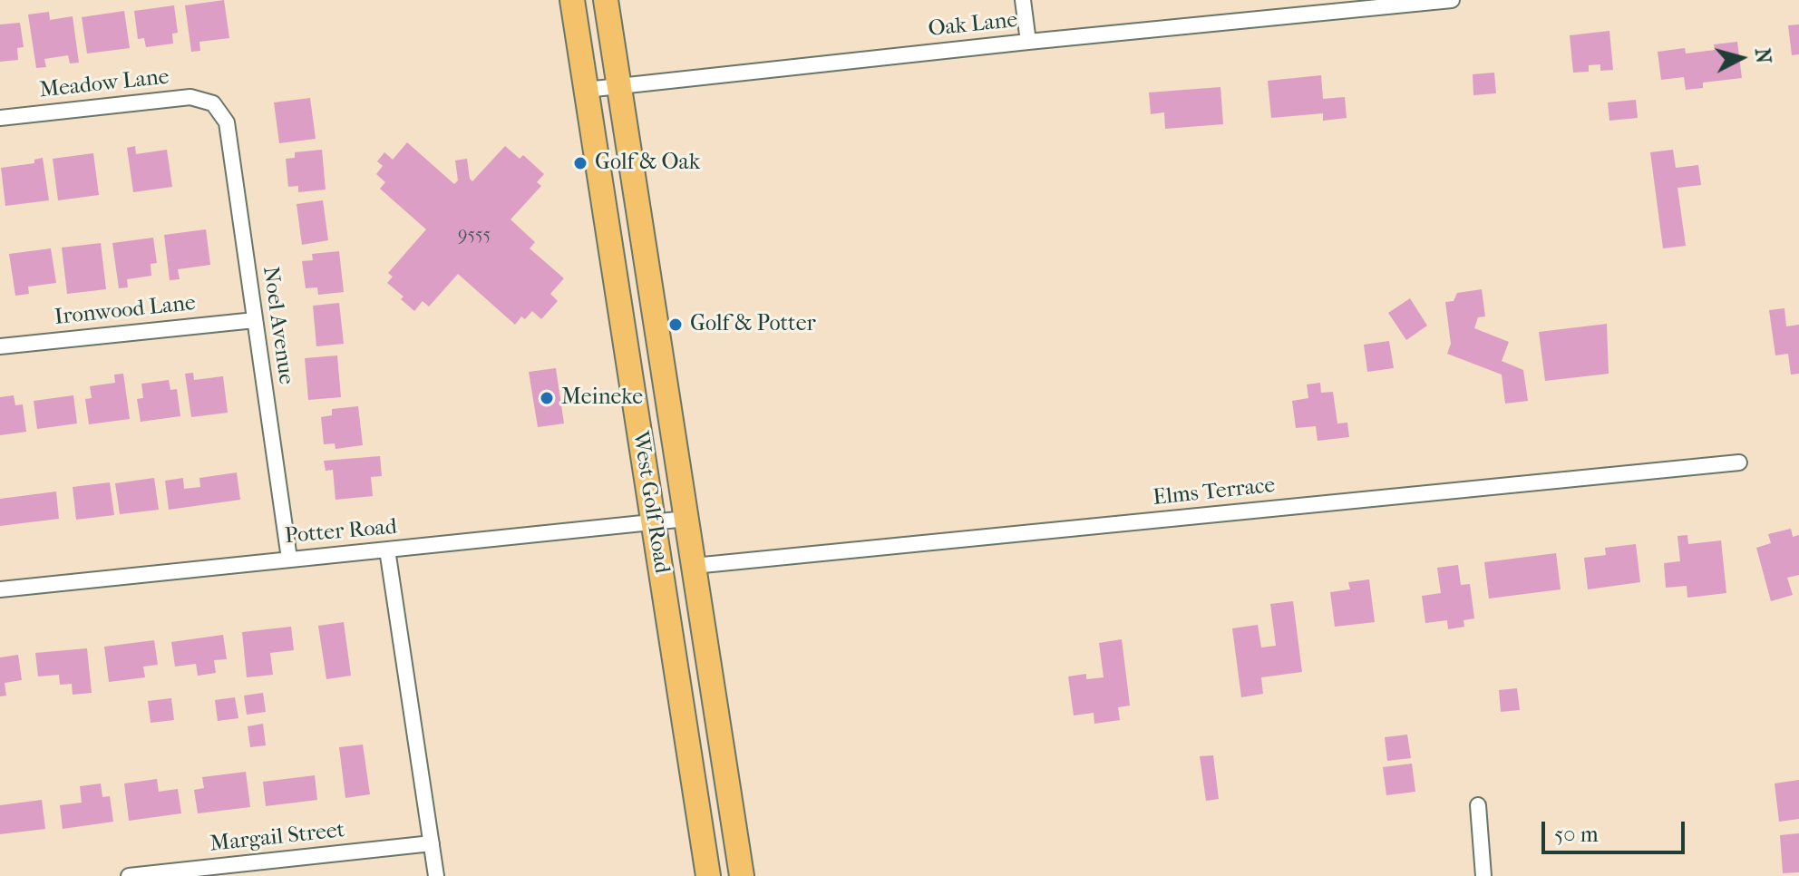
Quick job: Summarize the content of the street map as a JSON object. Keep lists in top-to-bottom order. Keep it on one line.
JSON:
{"streets":{"main road":["West Golf Road"],"street":["Oak Lane","Meadow Lane","Ironwood Lane","Noel Avenue","Elms Terrace","Potter Road","Margail Street"]},"crossings":[["Oak Lane","West Golf Road"],["Meadow Lane","Noel Avenue"],["Ironwood Lane","Noel Avenue"],["Noel Avenue","Potter Road"],["Elms Terrace","West Golf Road"],["West Golf Road","Potter Road"]],"places":["Golf & Oak","Golf & Potter","Meineke"],"house_numbers":["9555"],"scale_bar":"50 m","north":"right"}
